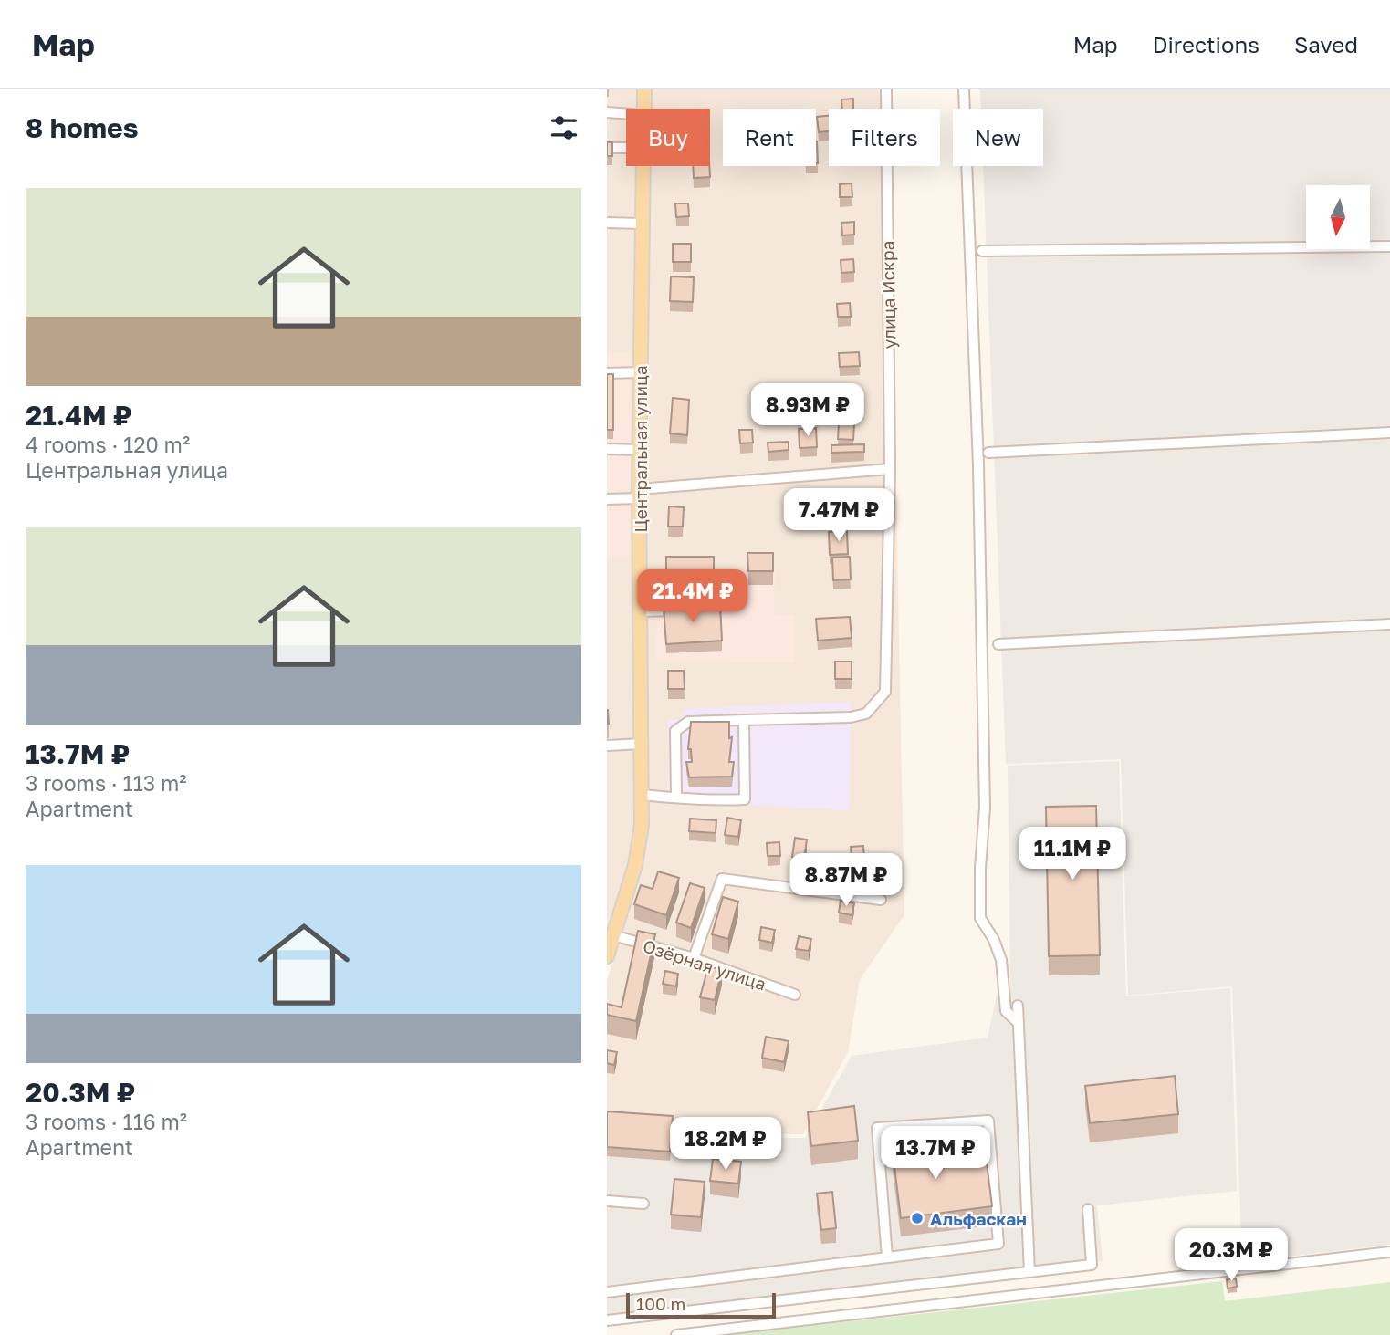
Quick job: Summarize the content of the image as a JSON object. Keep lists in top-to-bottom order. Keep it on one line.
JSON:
{"streets":{"main road":["Центральная улица"],"street":["улица Искра","Озёрная улица"]},"crossings":[["Центральная улица","Озёрная улица"]],"places":["Альфаскан"],"scale_bar":"100 m","north":"bottom","page":{"header":"Map","nav":["Map","Directions","Saved"],"heading":"8 homes","chip":["Buy","Rent","Filters","New"],"list":[{"name":"21.4M ₽","note":"4 rooms · 120 m² · Центральная улица"},{"name":"13.7M ₽","note":"3 rooms · 113 m² · Apartment"},{"name":"20.3M ₽","note":"3 rooms · 116 m² · Apartment"}],"price":["8.93M ₽","7.47M ₽","21.4M ₽","11.1M ₽","8.87M ₽","18.2M ₽","13.7M ₽","20.3M ₽"],"scale":"100 m"}}
